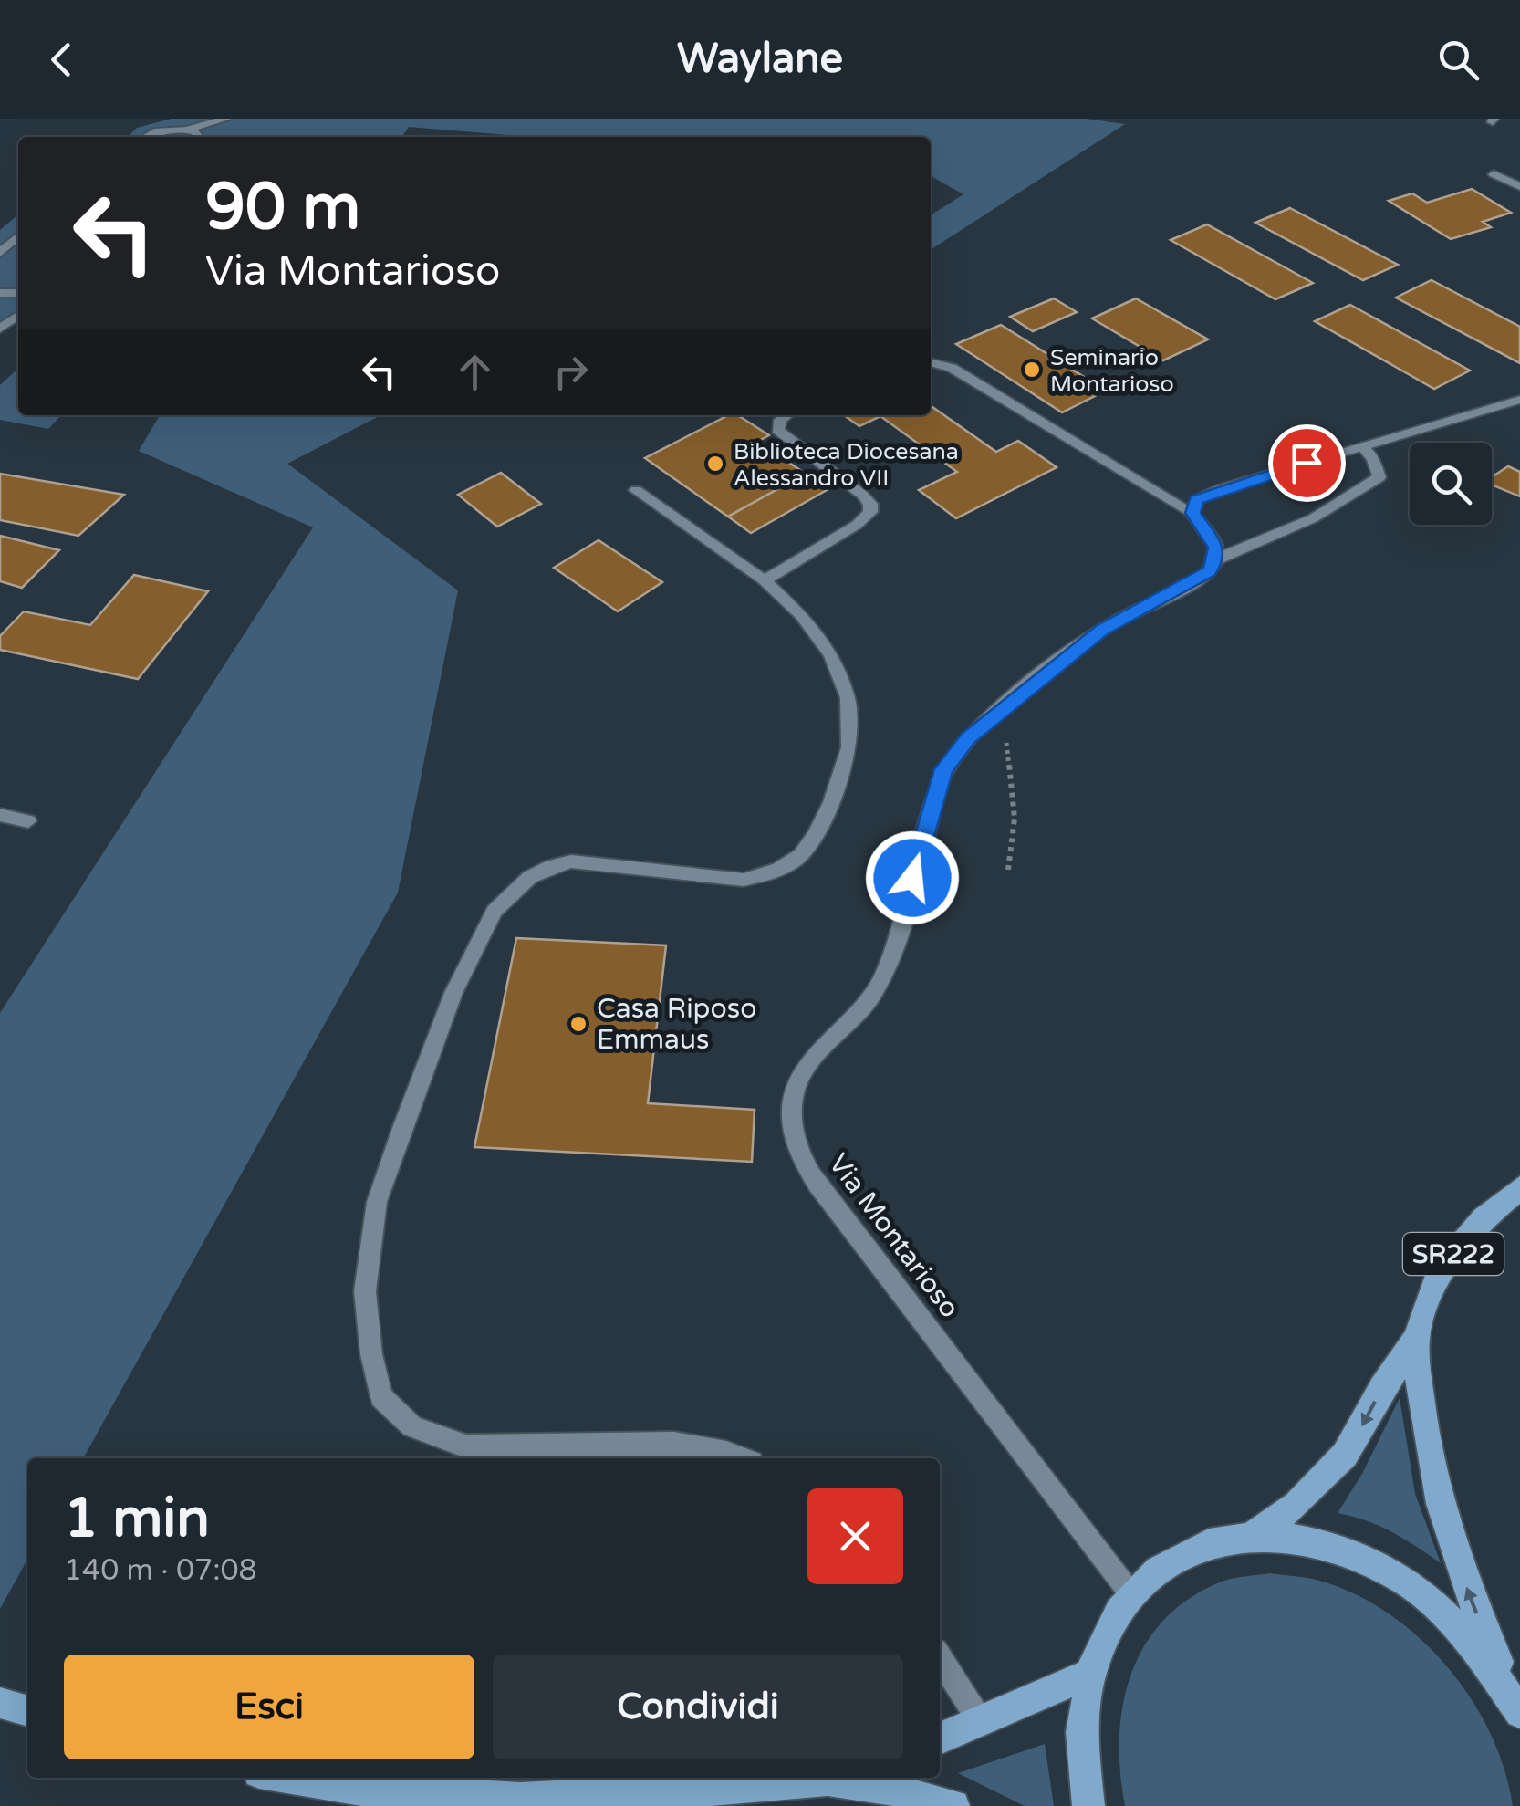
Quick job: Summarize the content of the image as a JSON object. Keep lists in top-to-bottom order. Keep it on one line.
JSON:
{"streets":{"main road":["SR222"],"street":["Via Montarioso"]},"places":["Seminario Montarioso","Biblioteca Diocesana Alessandro VII","Casa Riposo Emmaus"],"page":{"header":"Waylane","turn":["90 m","Via Montarioso"],"heading":["1 min","140 m · 07:08"],"buttons":["Esci","Condividi"]}}
